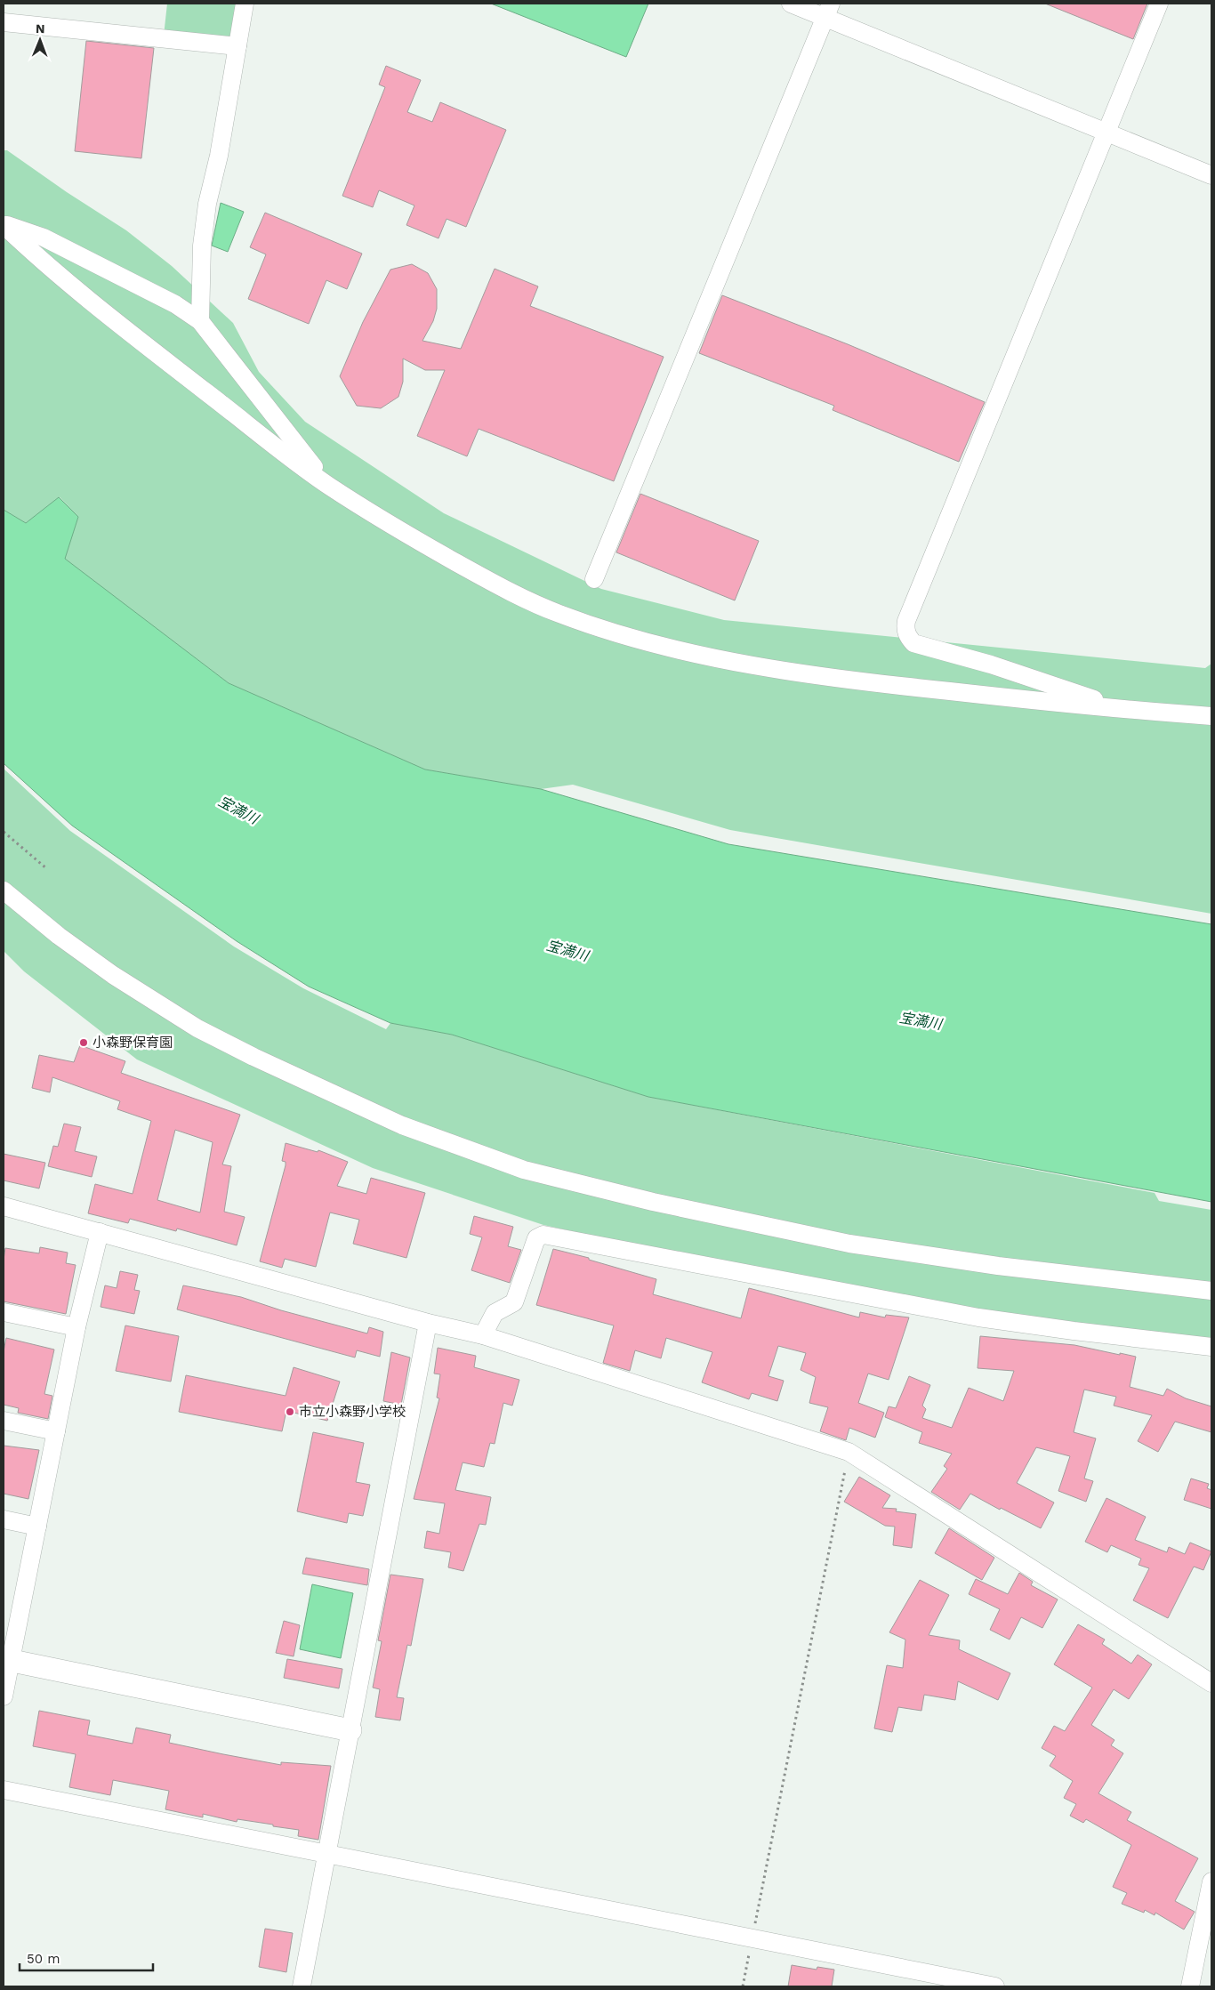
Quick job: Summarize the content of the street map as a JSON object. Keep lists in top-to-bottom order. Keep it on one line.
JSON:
{"water":["宝満川"],"places":["小森野保育園","市立小森野小学校"],"scale_bar":"50 m","north":"top"}
